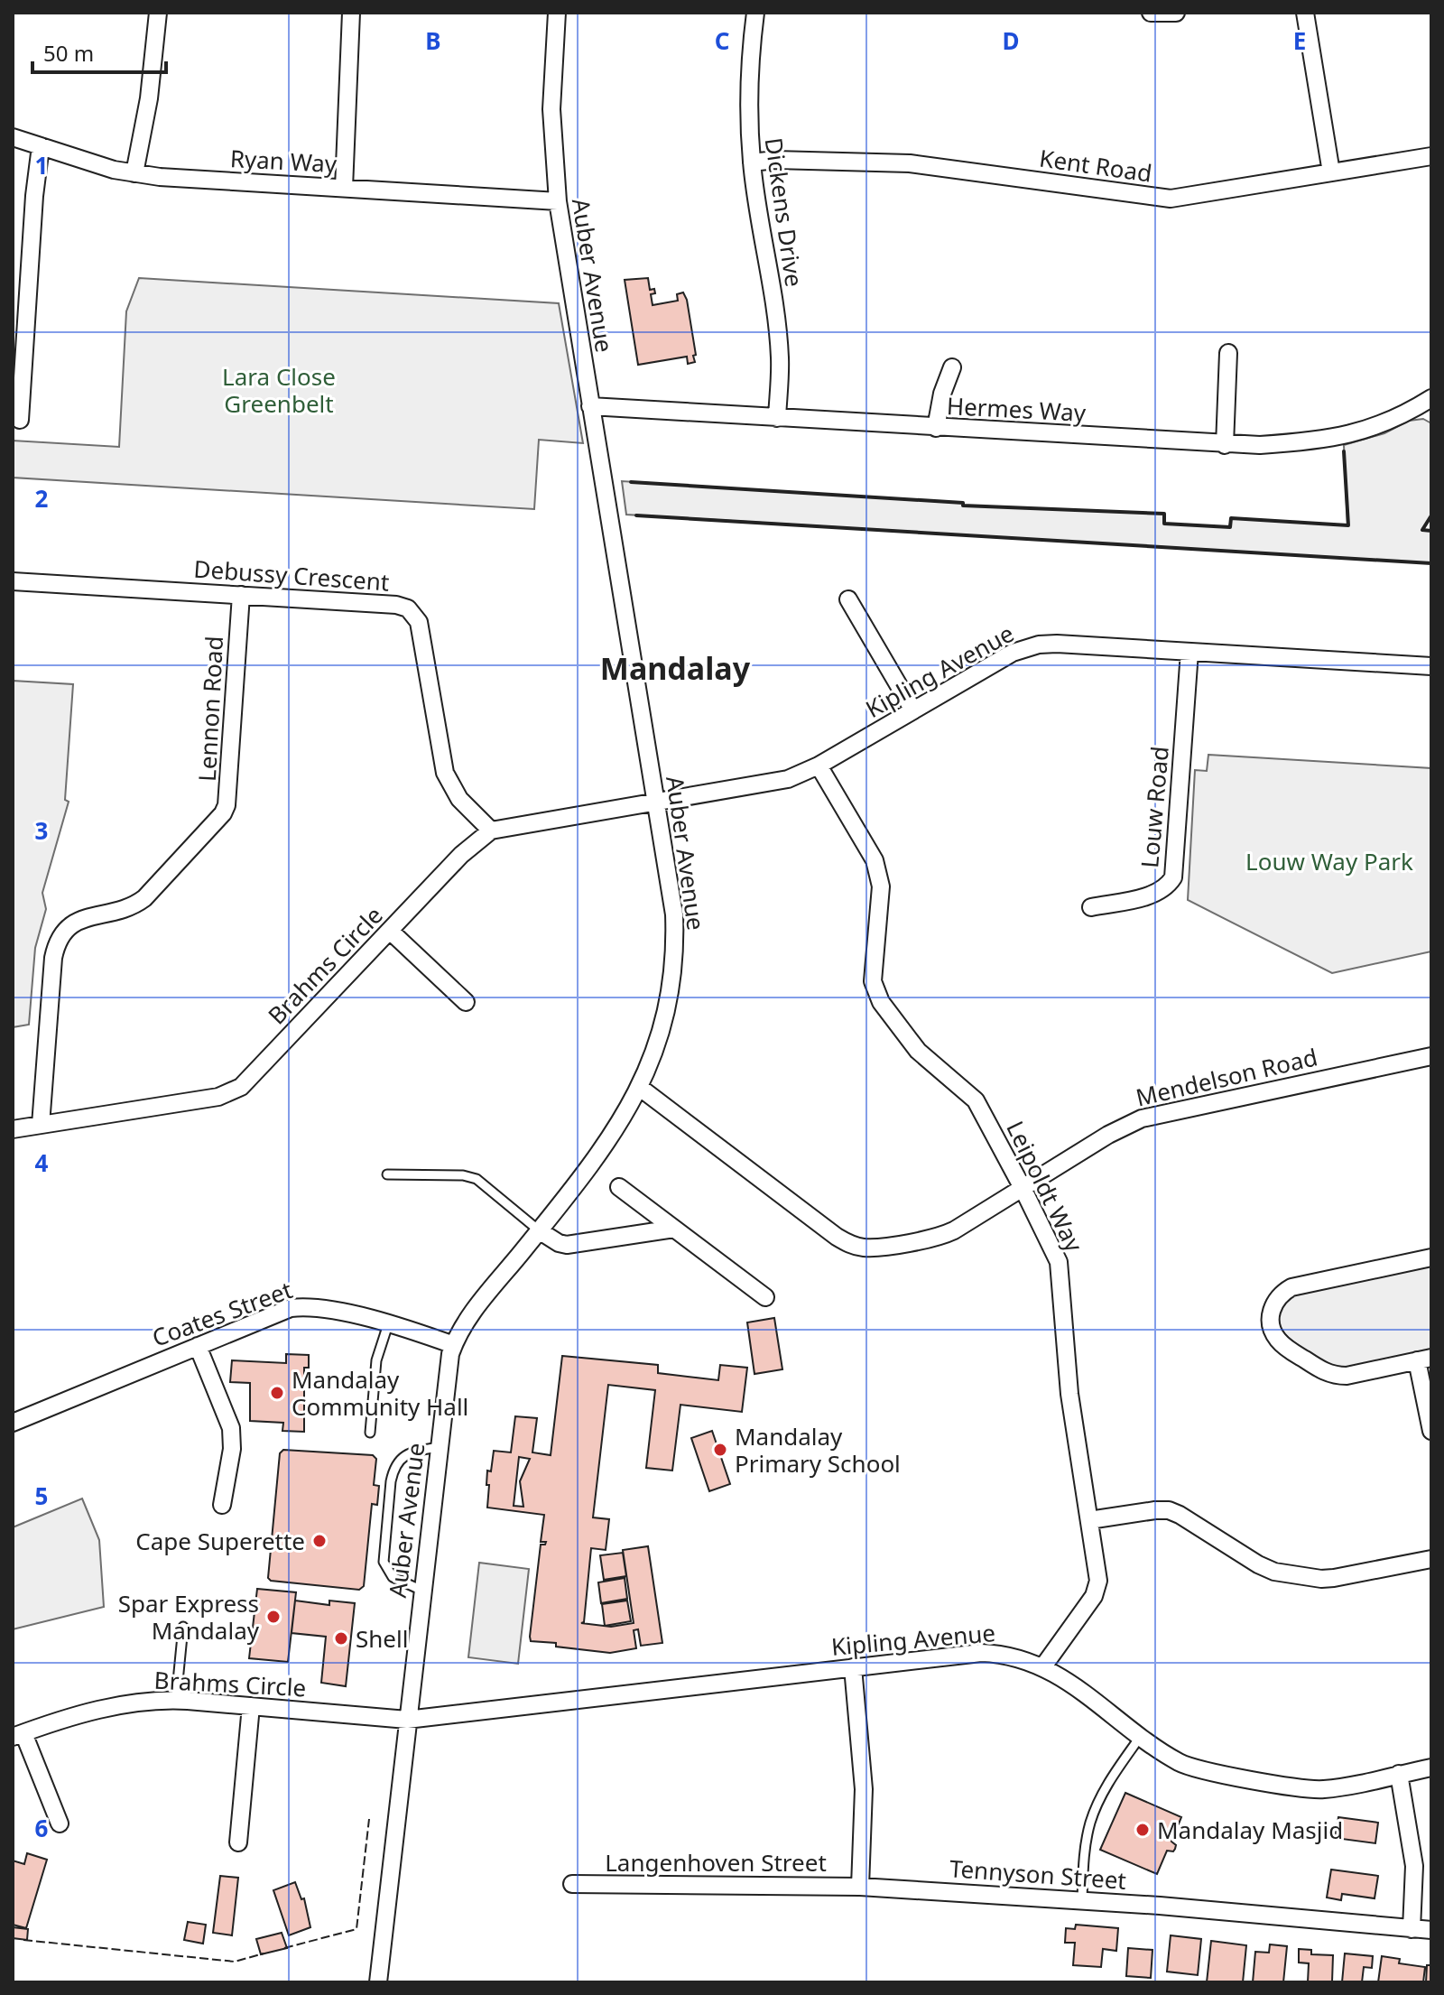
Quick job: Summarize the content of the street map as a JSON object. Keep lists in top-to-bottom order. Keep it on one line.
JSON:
{"streets":{"street":["Ryan Way","Kent Road","Dickens Drive","Auber Avenue","Hermes Way","Debussy Crescent","Kipling Avenue","Lennon Road","Louw Road","Brahms Circle","Mendelson Road","Leipoldt Way","Coates Street","Langenhoven Street","Tennyson Street"]},"crossings":[["Ryan Way","Auber Avenue"],["Kent Road","Dickens Drive"],["Dickens Drive","Hermes Way"],["Auber Avenue","Hermes Way"],["Auber Avenue","Kipling Avenue"],["Auber Avenue","Brahms Circle"],["Auber Avenue","Mendelson Road"],["Auber Avenue","Coates Street"],["Debussy Crescent","Lennon Road"],["Debussy Crescent","Brahms Circle"],["Kipling Avenue","Louw Road"],["Kipling Avenue","Brahms Circle"],["Kipling Avenue","Leipoldt Way"],["Lennon Road","Brahms Circle"],["Mendelson Road","Leipoldt Way"],["Langenhoven Street","Tennyson Street"]],"districts":["Mandalay"],"parks":["Lara Close Greenbelt","Louw Way Park"],"places":["Mandalay Community Hall","Mandalay Primary School","Cape Superette","Spar Express Mandalay","Shell","Mandalay Masjid"],"scale_bar":"50 m","grid":{"columns":["B","C","D","E"],"rows":["1","2","3","4","5","6"]}}
